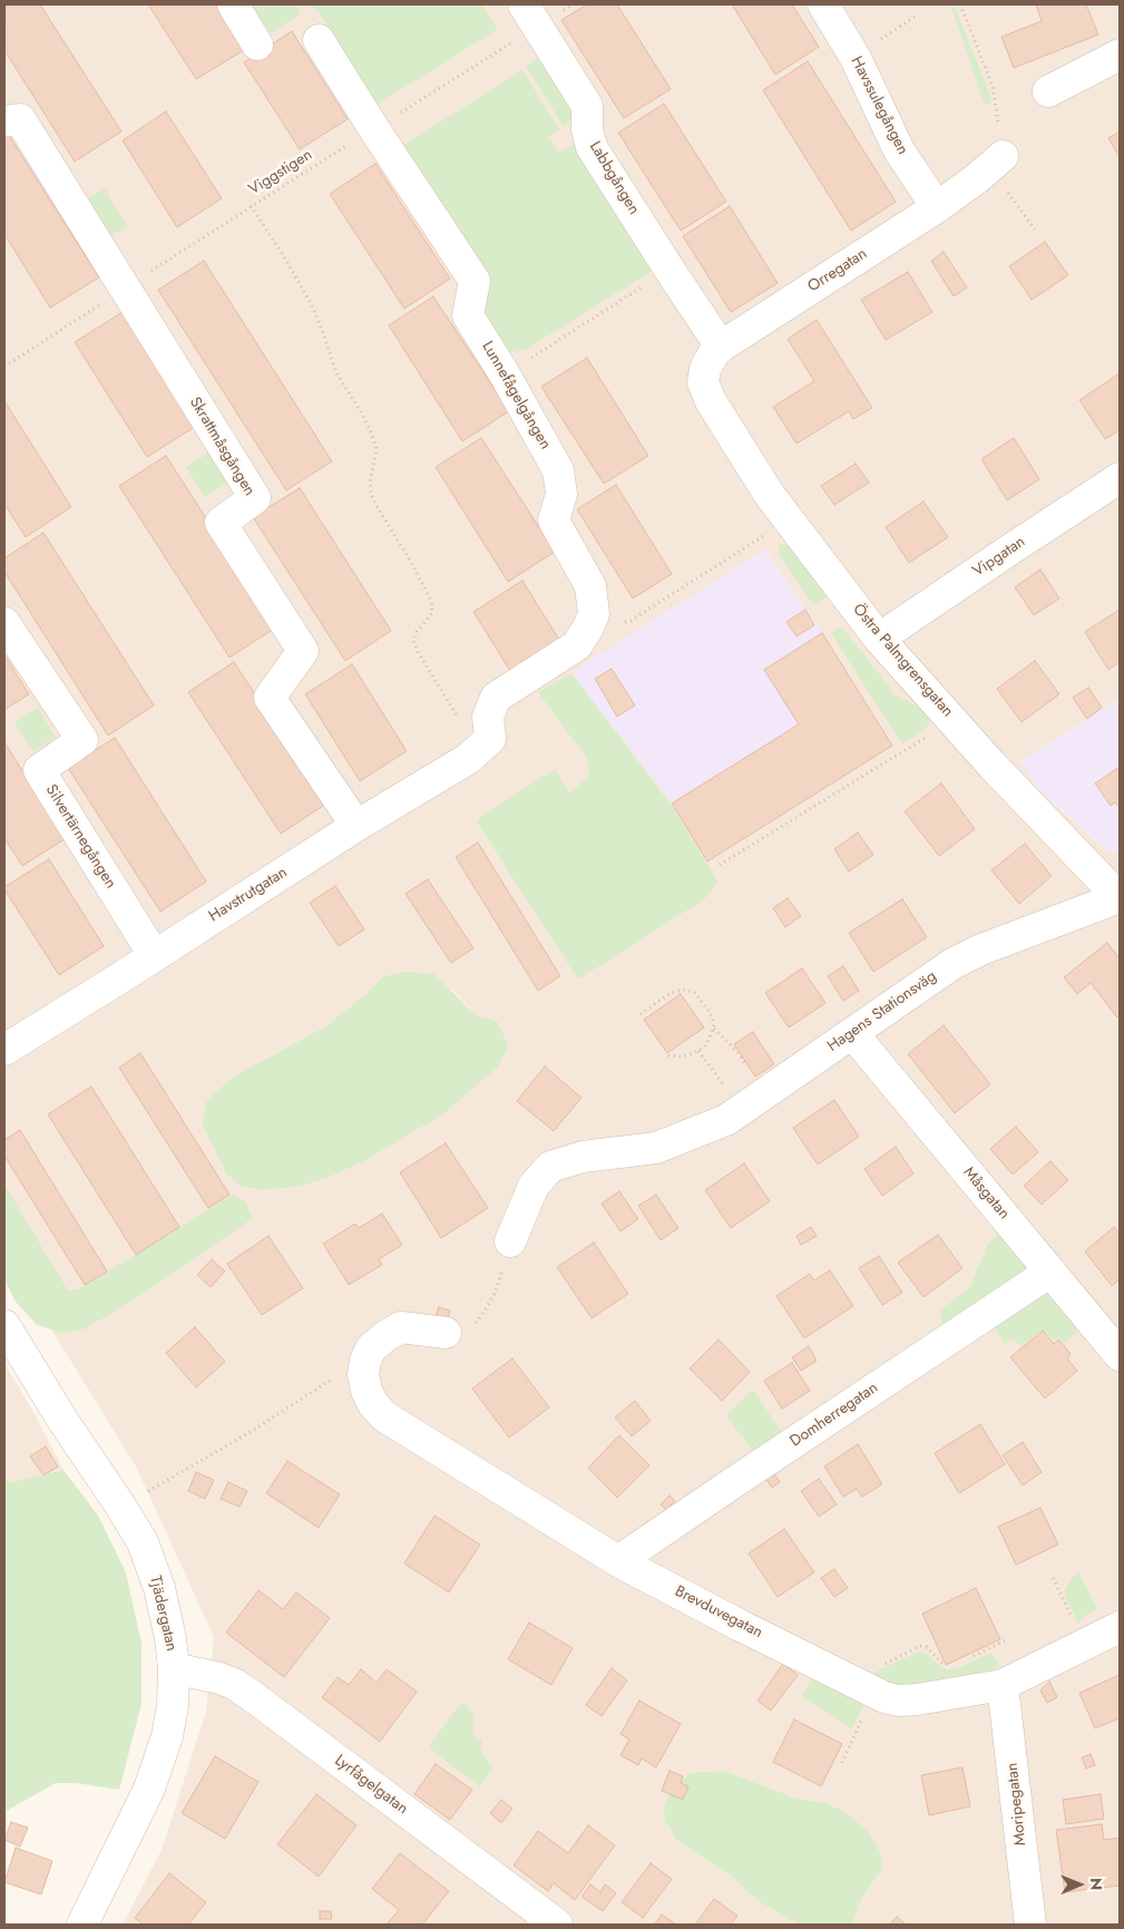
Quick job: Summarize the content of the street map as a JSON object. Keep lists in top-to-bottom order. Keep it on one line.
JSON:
{"streets":{"street":["Havssulegången","Labbgången","Orregatan","Lunnefågelgången","Skrattmåsgången","Vipgatan","Östra Palmgrensgatan","Silvertärnegången","Havstrutgatan","Hagens Stationsväg","Måsgatan","Domherregatan","Brevduvegatan","Tjädergatan","Lyrfågelgatan","Moripegatan"],"path":["Viggstigen"]},"crossings":[["Havssulegången","Orregatan"],["Viggstigen","Labbgången"],["Viggstigen","Lunnefågelgången"],["Viggstigen","Skrattmåsgången"],["Labbgången","Orregatan"],["Orregatan","Östra Palmgrensgatan"],["Lunnefågelgången","Havstrutgatan"],["Skrattmåsgången","Havstrutgatan"],["Vipgatan","Östra Palmgrensgatan"],["Östra Palmgrensgatan","Hagens Stationsväg"],["Silvertärnegången","Havstrutgatan"],["Hagens Stationsväg","Måsgatan"],["Måsgatan","Domherregatan"],["Domherregatan","Brevduvegatan"],["Brevduvegatan","Moripegatan"],["Tjädergatan","Lyrfågelgatan"]],"north":"right"}
